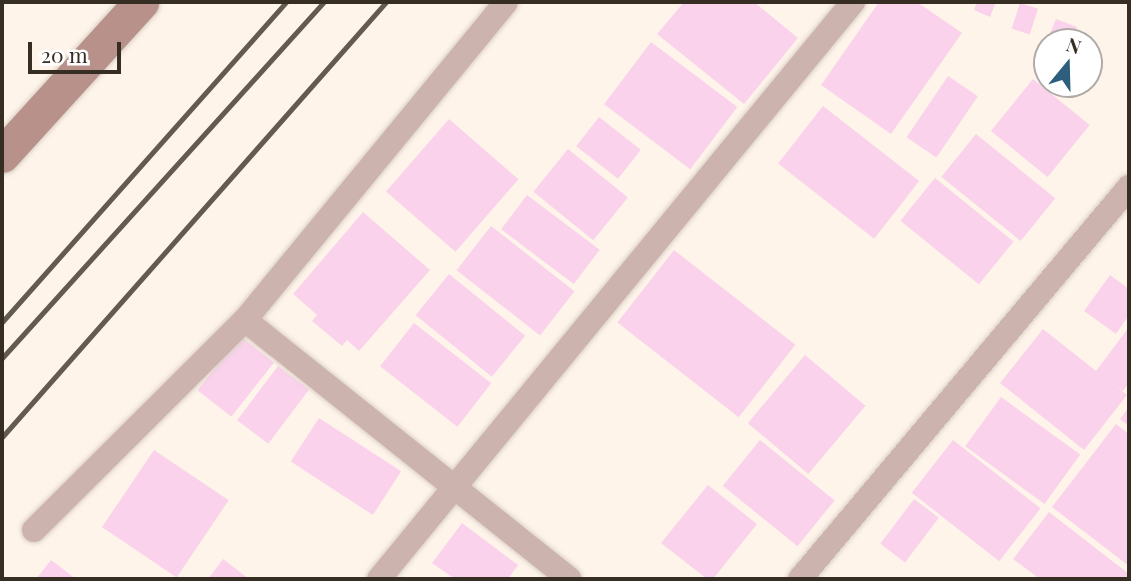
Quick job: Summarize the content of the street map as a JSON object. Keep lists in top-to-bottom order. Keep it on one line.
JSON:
{"scale_bar":"20 m","north":"top"}
